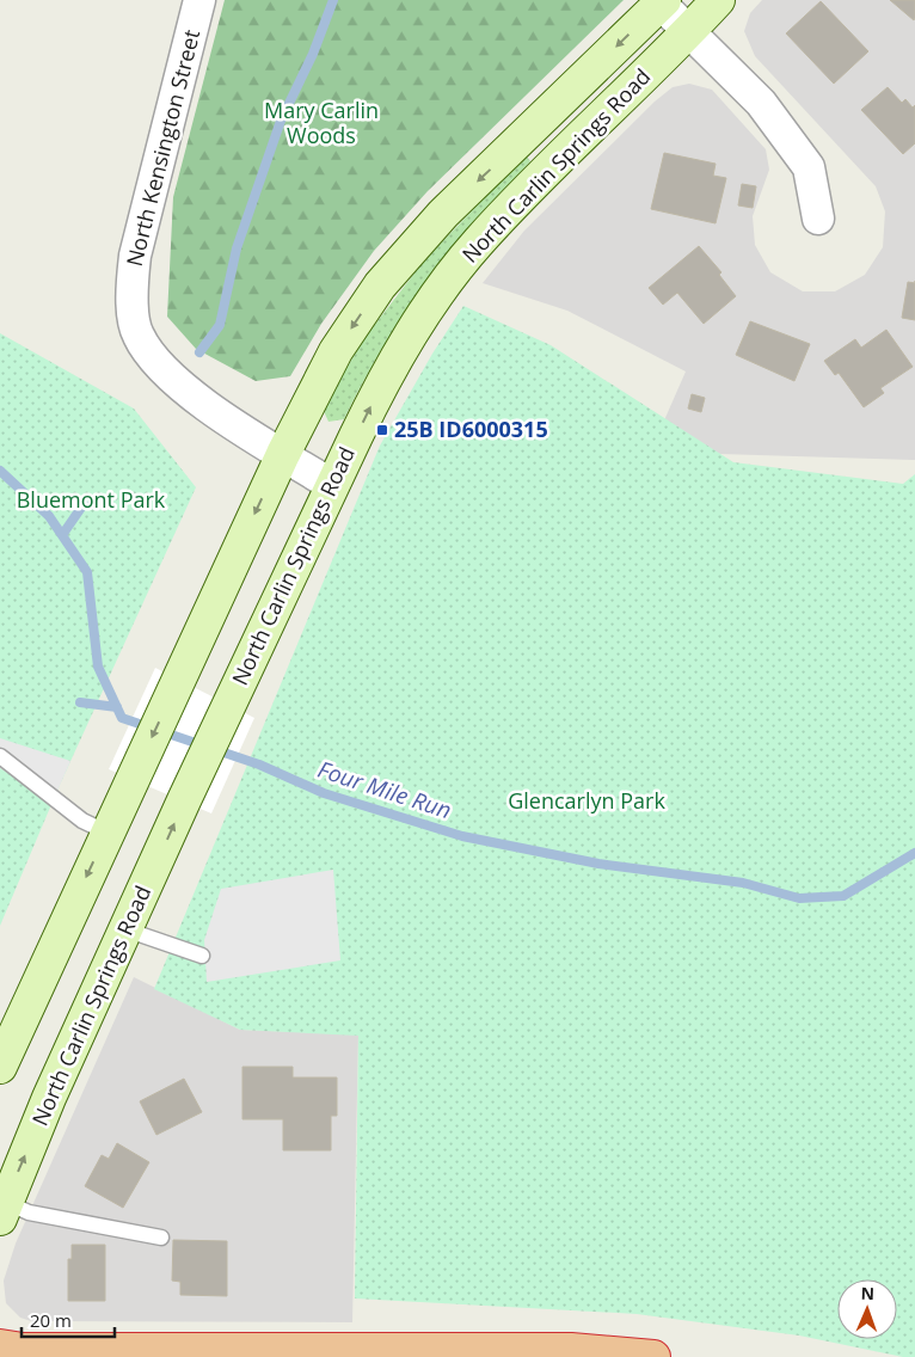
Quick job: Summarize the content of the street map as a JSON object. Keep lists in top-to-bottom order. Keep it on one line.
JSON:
{"streets":{"main road":["North Carlin Springs Road"],"street":["North Kensington Street"]},"crossings":[["North Kensington Street","North Carlin Springs Road"]],"water":["Four Mile Run"],"parks":["Mary Carlin Woods","Bluemont Park","Glencarlyn Park"],"places":{"transit":["25B ID6000315"]},"scale_bar":"20 m","north":"top"}
